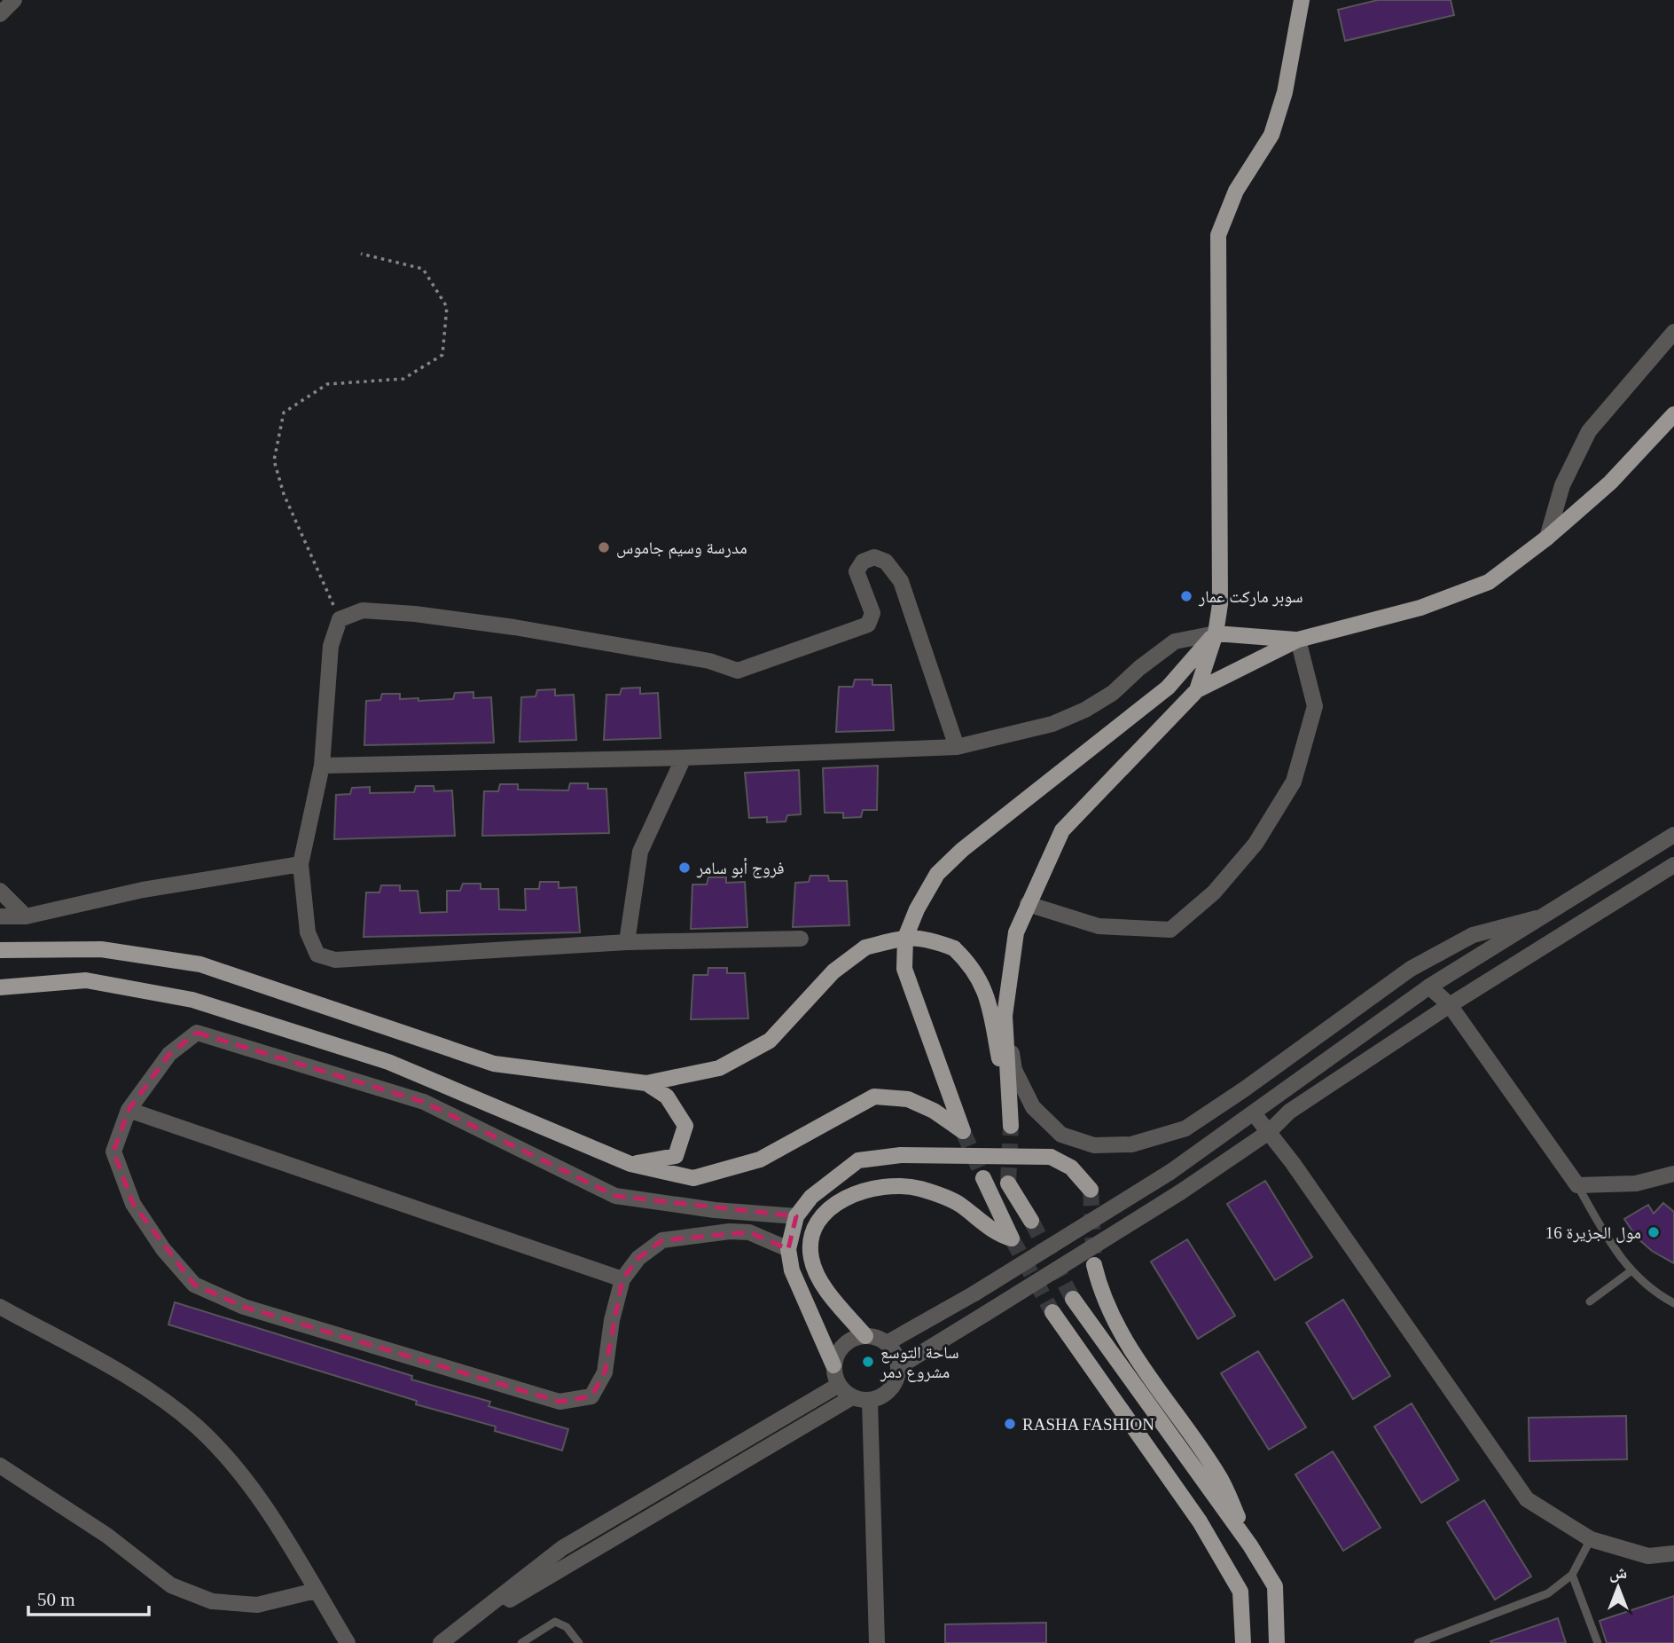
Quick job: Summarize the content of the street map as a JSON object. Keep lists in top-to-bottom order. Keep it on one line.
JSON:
{"places":["مدرسة وسيم جاموس","سوبر ماركت عمار","فروج أبو سامر","مول الجزيرة 16","ساحة التوسع مشروع دمر","RASHA FASHION"],"scale_bar":"50 m","north":"top"}
